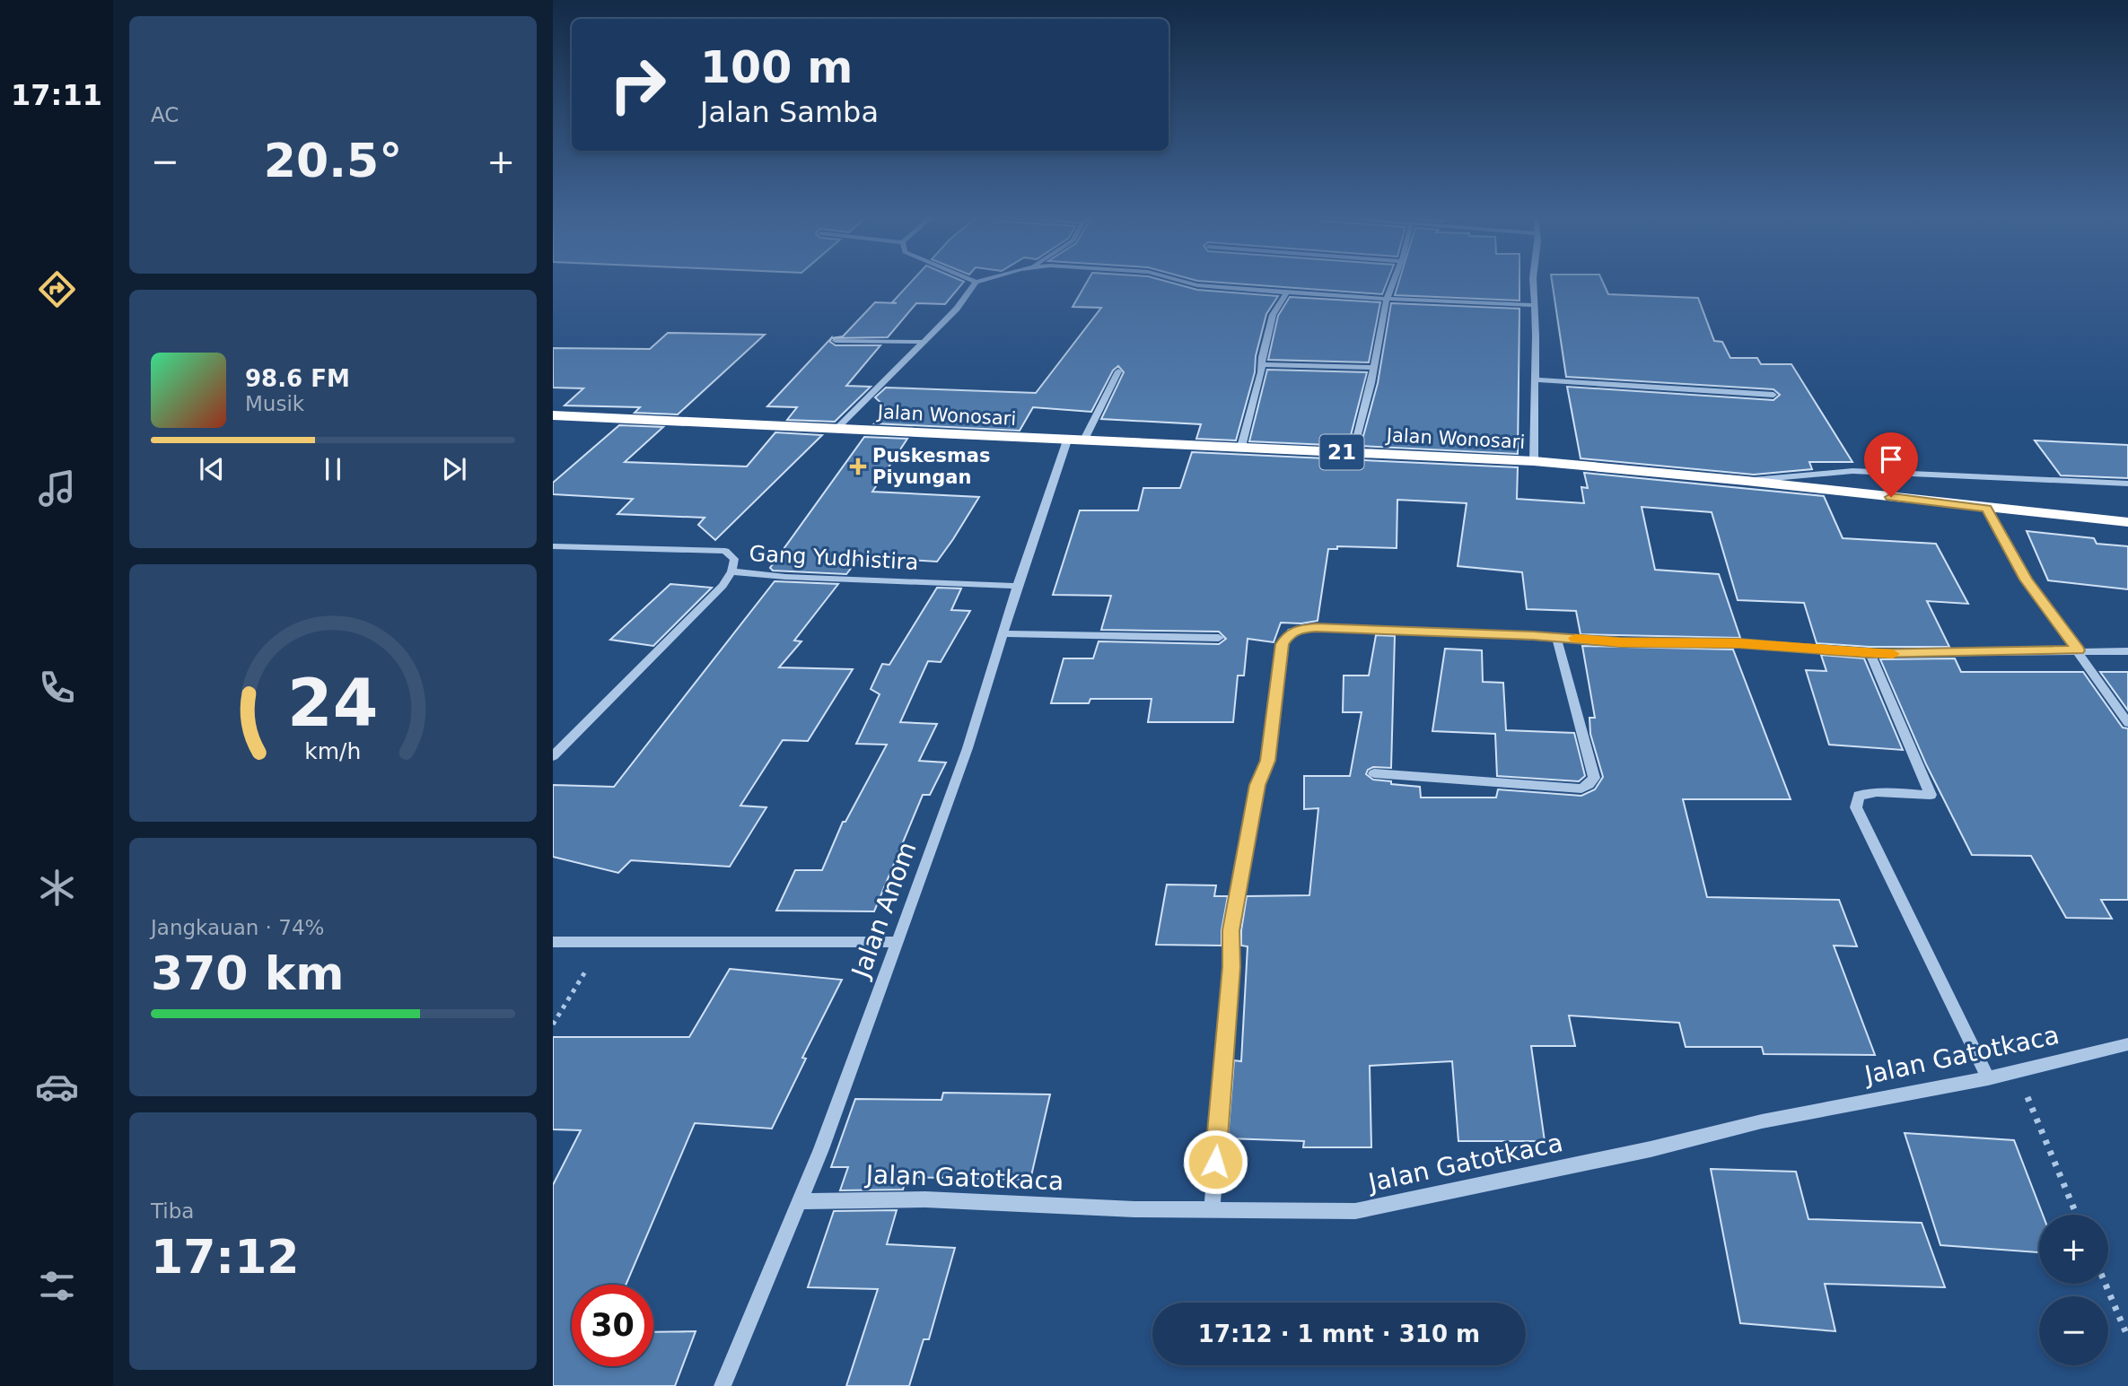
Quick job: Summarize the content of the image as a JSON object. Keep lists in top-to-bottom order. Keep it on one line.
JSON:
{"streets":{"highway":["Jalan Wonosari","21"],"street":["Gang Yudhistira","Jalan Anom","Jalan Gatotkaca"]},"crossings":[["Jalan Wonosari","Jalan Anom"],["Gang Yudhistira","Jalan Anom"],["Jalan Anom","Jalan Gatotkaca"]],"places":{"health":["Puskesmas Piyungan"]},"page":{"tabs":"17:11","tile":["AC",["Jangkauan · 74%","370 km"],["Tiba","17:12"]],"turn":["100 m","Jalan Samba"],"heat":["−","20.5°","+"],"song":["98.6 FM","Musik"],"map_buttons":["+","−"],"limit":"30","trip":"17:12 · 1 mnt · 310 m","gauge":["24","km/h"]}}
